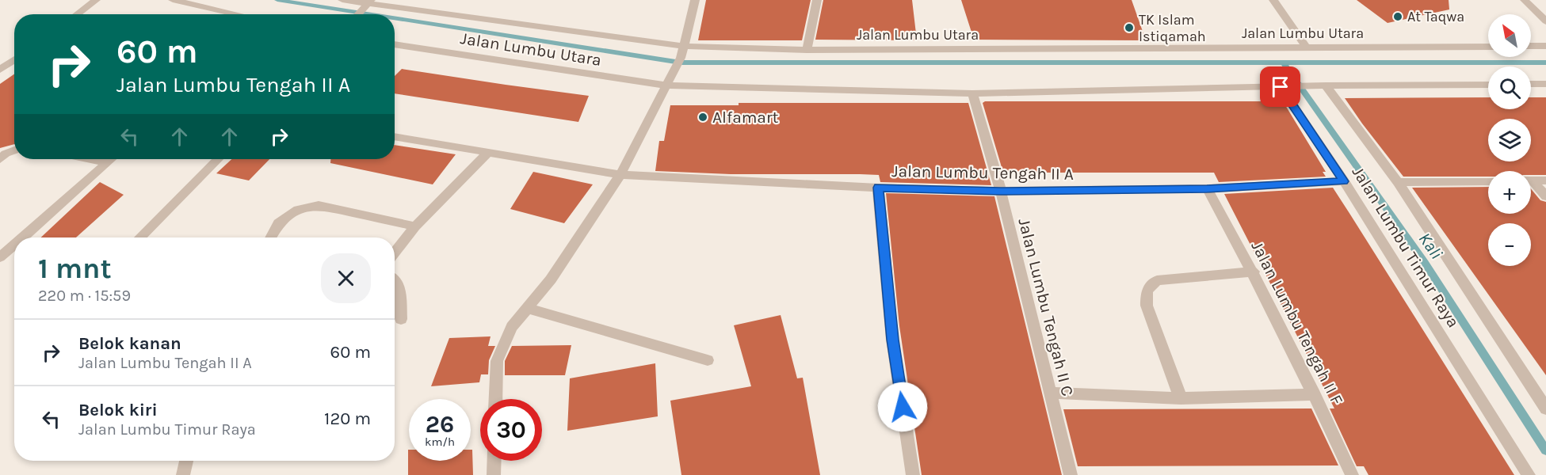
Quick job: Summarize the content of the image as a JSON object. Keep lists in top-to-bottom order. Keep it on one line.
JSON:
{"streets":{"street":["Jalan Lumbu Utara","Jalan Lumbu Tengah II A","Jalan Lumbu Timur Raya","Jalan Lumbu Tengah II C","Jalan Lumbu Tengah II F"]},"crossings":[["Jalan Lumbu Utara","Jalan Lumbu Timur Raya"],["Jalan Lumbu Utara","Jalan Lumbu Tengah II C"],["Jalan Lumbu Tengah II A","Jalan Lumbu Timur Raya"],["Jalan Lumbu Tengah II A","Jalan Lumbu Tengah II C"],["Jalan Lumbu Tengah II A","Jalan Lumbu Tengah II F"]],"water":["Kali"],"places":["At Taqwa","TK Islam Istiqamah","Alfamart"],"north":"top left","page":{"map_buttons":["+","−"],"turn":["60 m","Jalan Lumbu Tengah II A"],"heading":["1 mnt","220 m · 15:59"],"list":[{"name":"Belok kanan","note":"Jalan Lumbu Tengah II A","value":"60 m"},{"name":"Belok kiri","note":"Jalan Lumbu Timur Raya","value":"120 m"}],"speed":"26 km/h","limit":"30"}}
